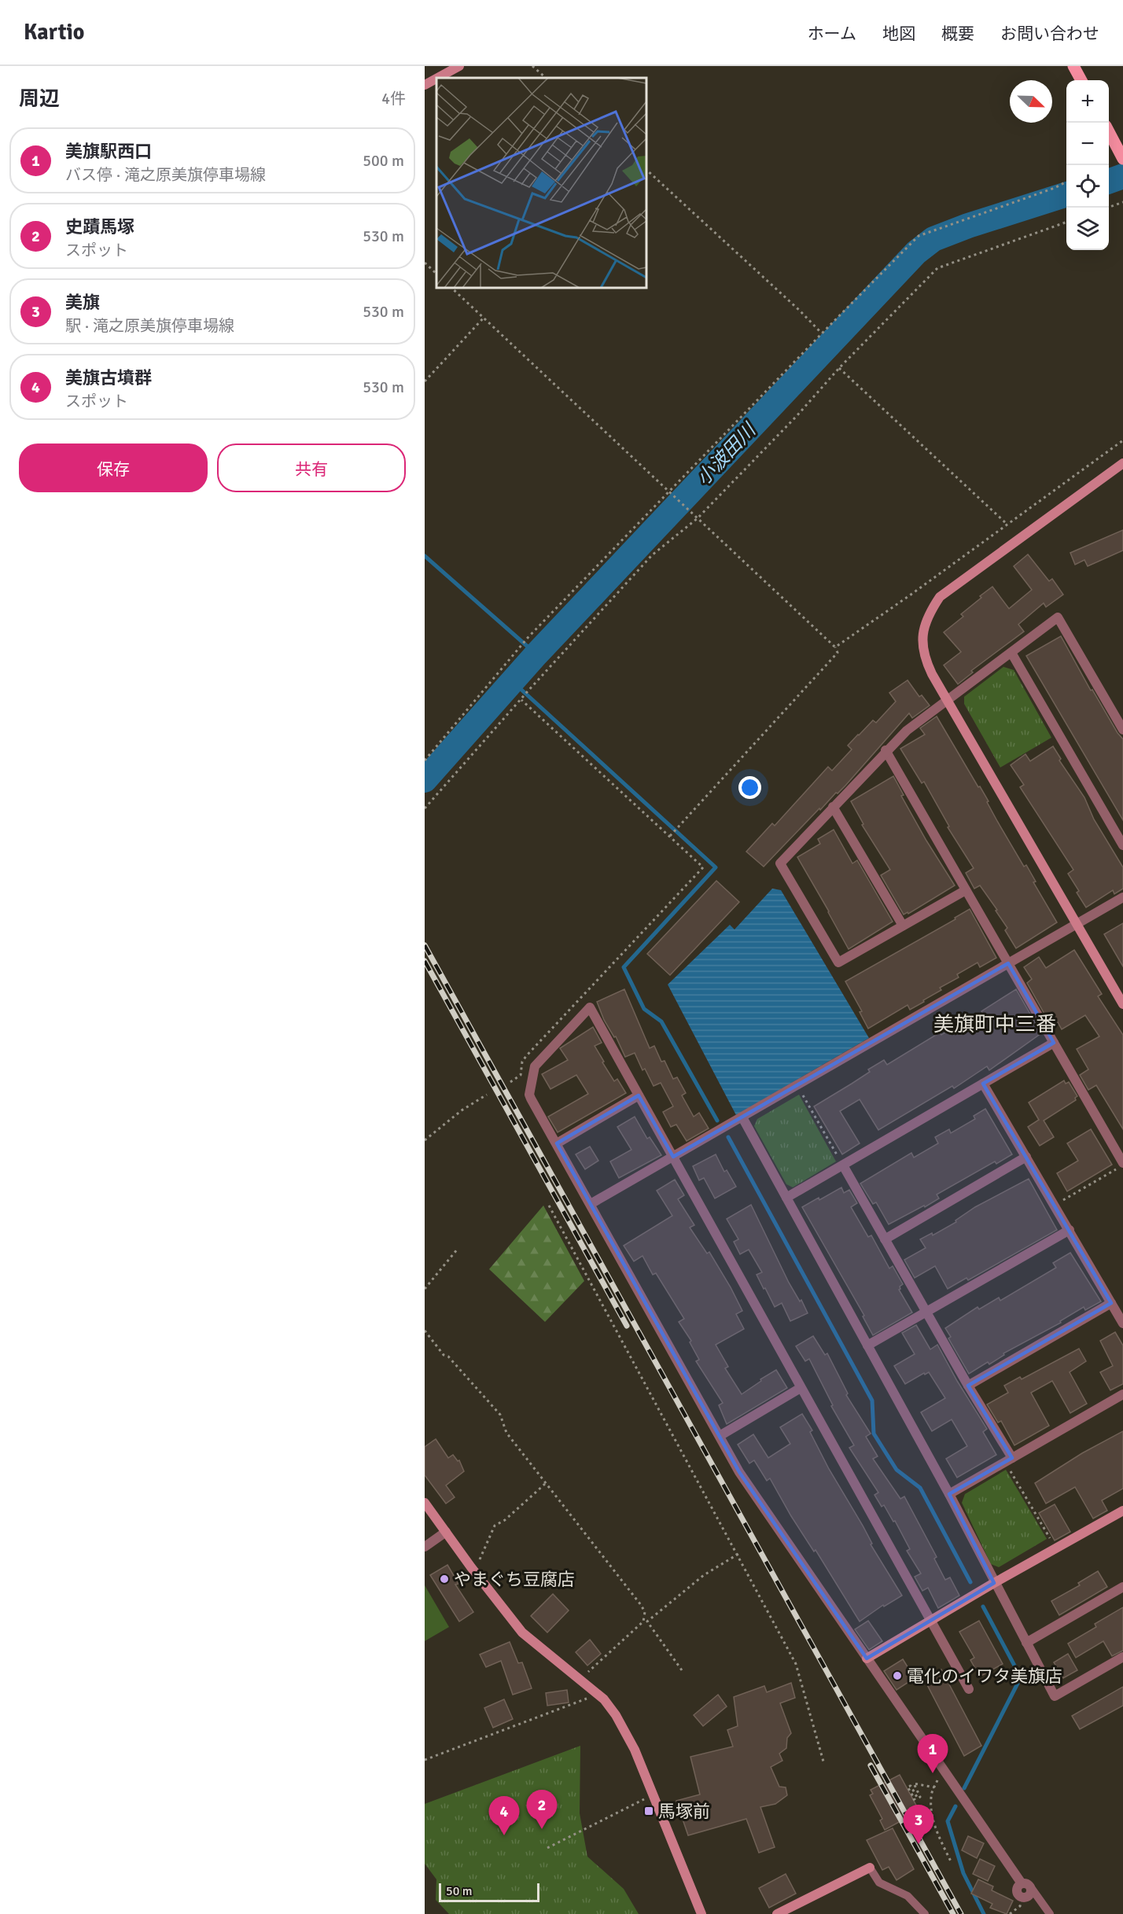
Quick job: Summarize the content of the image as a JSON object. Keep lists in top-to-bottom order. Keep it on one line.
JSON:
{"districts":["美旗町中三番"],"water":["小波田川"],"places":{"other":["やまぐち豆腐店","電化のイワタ美旗店"],"transit":["馬塚前"]},"scale_bar":"50 m","north":"bottom right","page":{"header":"Kartio","nav":["ホーム","地図","概要","お問い合わせ"],"heading":["周辺","4件"],"map_buttons":["+","−"],"list":[{"mark":"1","name":"美旗駅西口","note":"バス停 · 滝之原美旗停車場線","value":"500 m"},{"mark":"2","name":"史蹟馬塚","note":"スポット","value":"530 m"},{"mark":"3","name":"美旗","note":"駅 · 滝之原美旗停車場線","value":"530 m"},{"mark":"4","name":"美旗古墳群","note":"スポット","value":"530 m"}],"buttons":["保存","共有"],"pins":["1","2","4","3"],"scale":"50 m"}}
